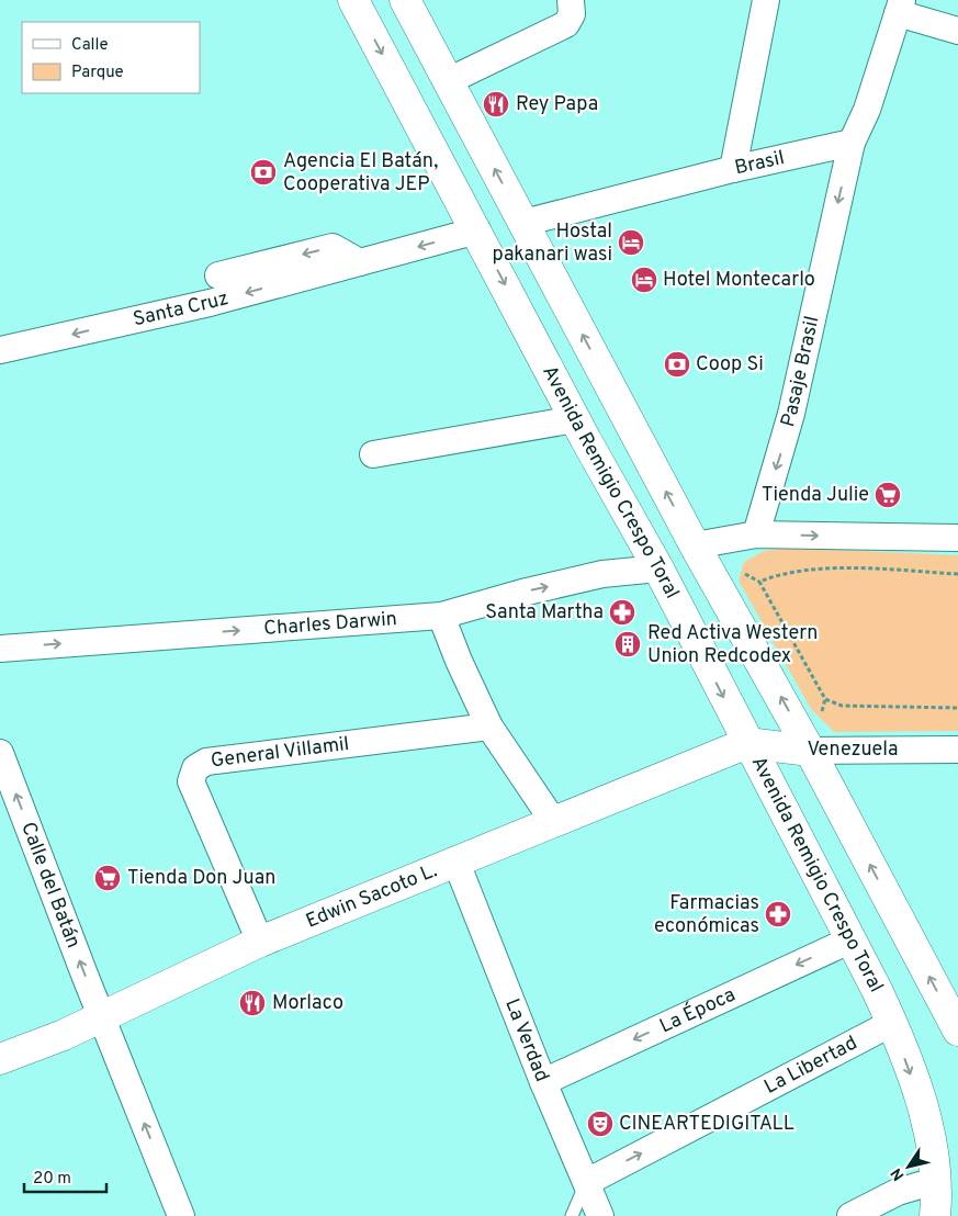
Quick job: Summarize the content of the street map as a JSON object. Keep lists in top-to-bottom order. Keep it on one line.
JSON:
{"streets":{"main road":["Avenida Remigio Crespo Toral","Venezuela","Edwin Sacoto L."],"street":["Brasil","Santa Cruz","Pasaje Brasil","Charles Darwin","General Villamil","Calle del Batán","La Época","La Verdad","La Libertad"]},"crossings":[["Brasil","Pasaje Brasil"],["Santa Cruz","Avenida Remigio Crespo Toral"],["Avenida Remigio Crespo Toral","Charles Darwin"],["Avenida Remigio Crespo Toral","Venezuela"],["Avenida Remigio Crespo Toral","Edwin Sacoto L."],["Avenida Remigio Crespo Toral","La Época"],["Avenida Remigio Crespo Toral","La Libertad"],["Venezuela","Edwin Sacoto L."],["General Villamil","Edwin Sacoto L."],["Calle del Batán","Edwin Sacoto L."],["Edwin Sacoto L.","La Verdad"],["La Época","La Verdad"],["La Verdad","La Libertad"]],"one_way":["Santa Cruz","Pasaje Brasil","Calle del Batán","La Época","La Libertad"],"places":{"restaurant":["Rey Papa","Morlaco"],"bank":["Agencia El Batán, Cooperativa JEP","Coop Si"],"hotel":["Hostal pakanari wasi","Hotel Montecarlo"],"supermarket":["Tienda Julie","Tienda Don Juan"],"pharmacy":["Santa Martha","Farmacias económicas"],"building":["Red Activa Western Union Redcodex"],"theatre":["CINEARTEDIGITALL"]},"legend":["Calle","Parque"],"scale_bar":"20 m","north":"bottom left"}
